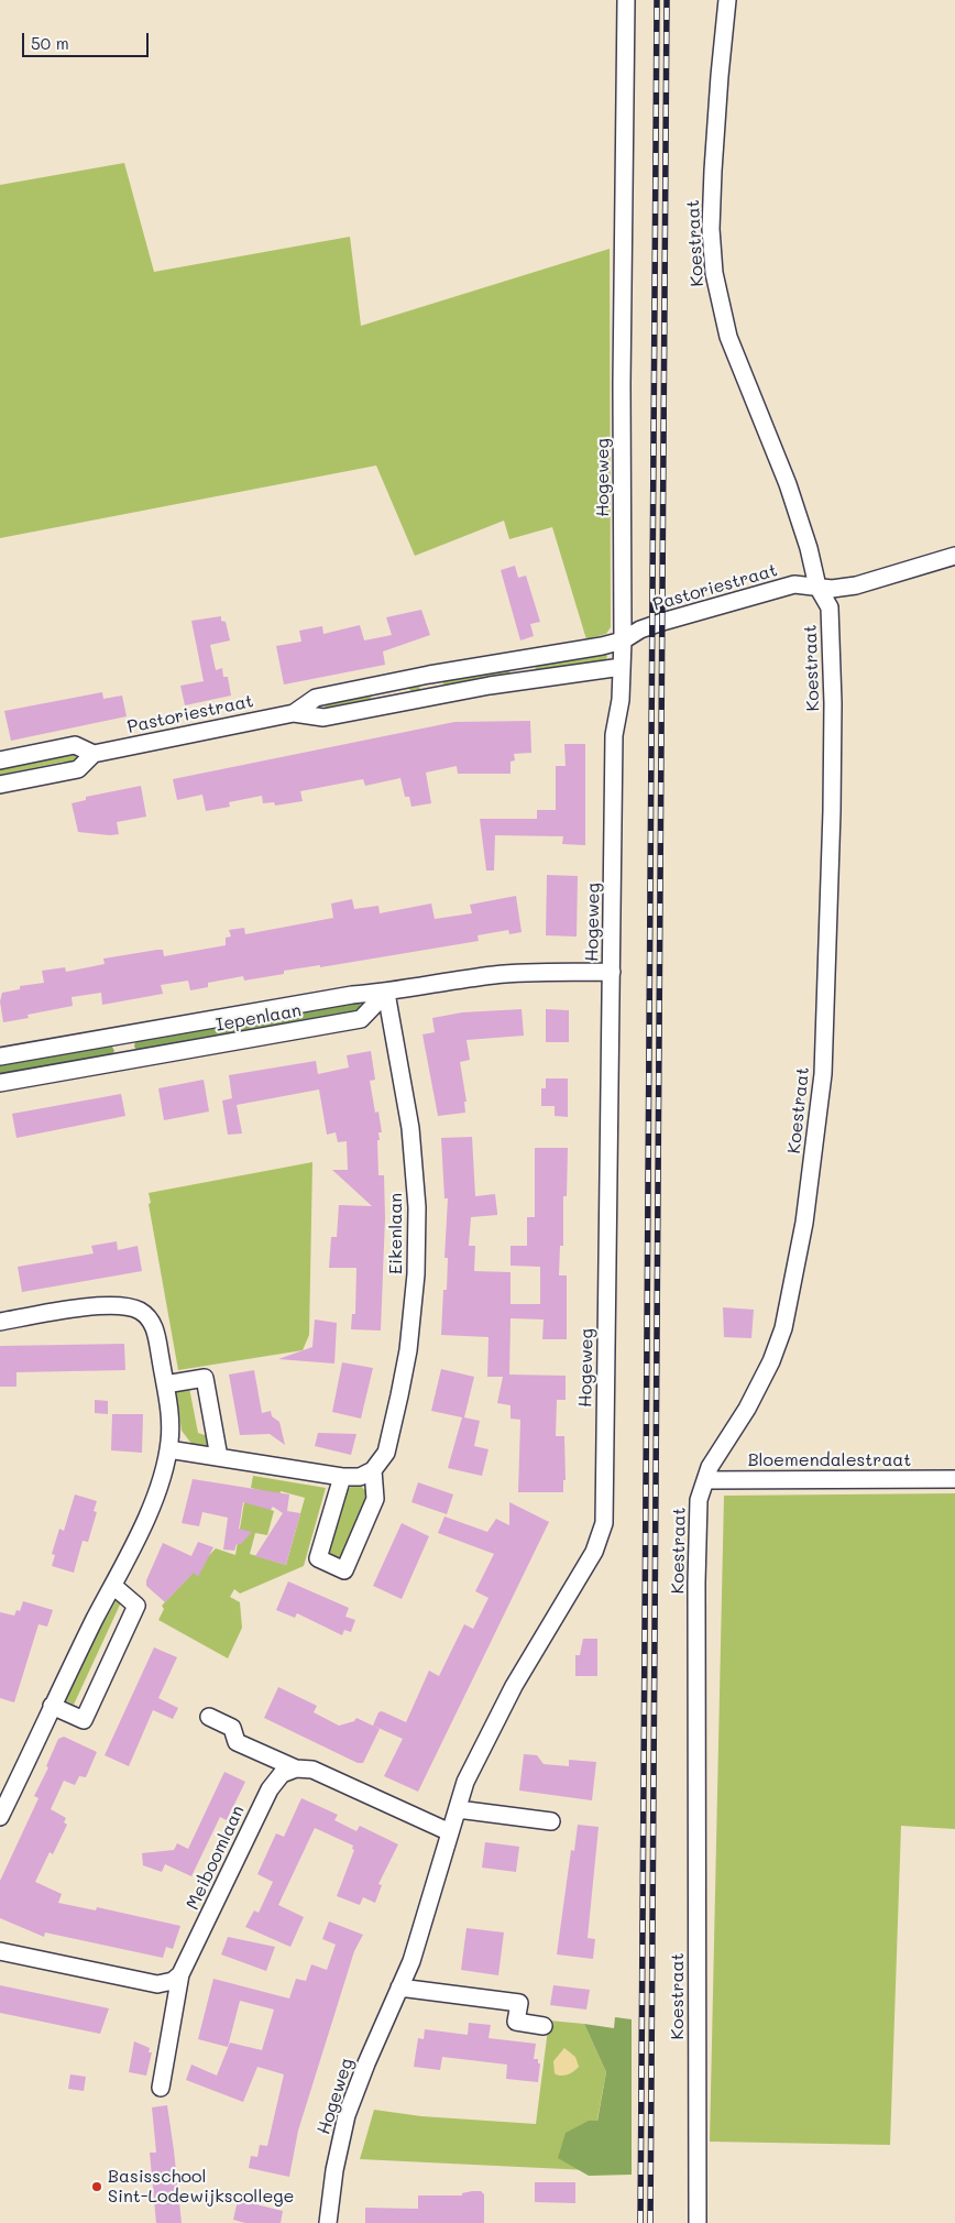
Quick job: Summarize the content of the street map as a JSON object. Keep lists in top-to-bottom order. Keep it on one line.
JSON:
{"streets":{"street":["Koestraat","Hogeweg","Pastoriestraat","Iepenlaan","Eikenlaan","Bloemendalestraat","Meiboomlaan"]},"crossings":[["Koestraat","Pastoriestraat"],["Koestraat","Bloemendalestraat"],["Hogeweg","Pastoriestraat"],["Hogeweg","Iepenlaan"],["Iepenlaan","Eikenlaan"]],"places":["Basisschool Sint-Lodewijkscollege"],"scale_bar":"50 m"}
